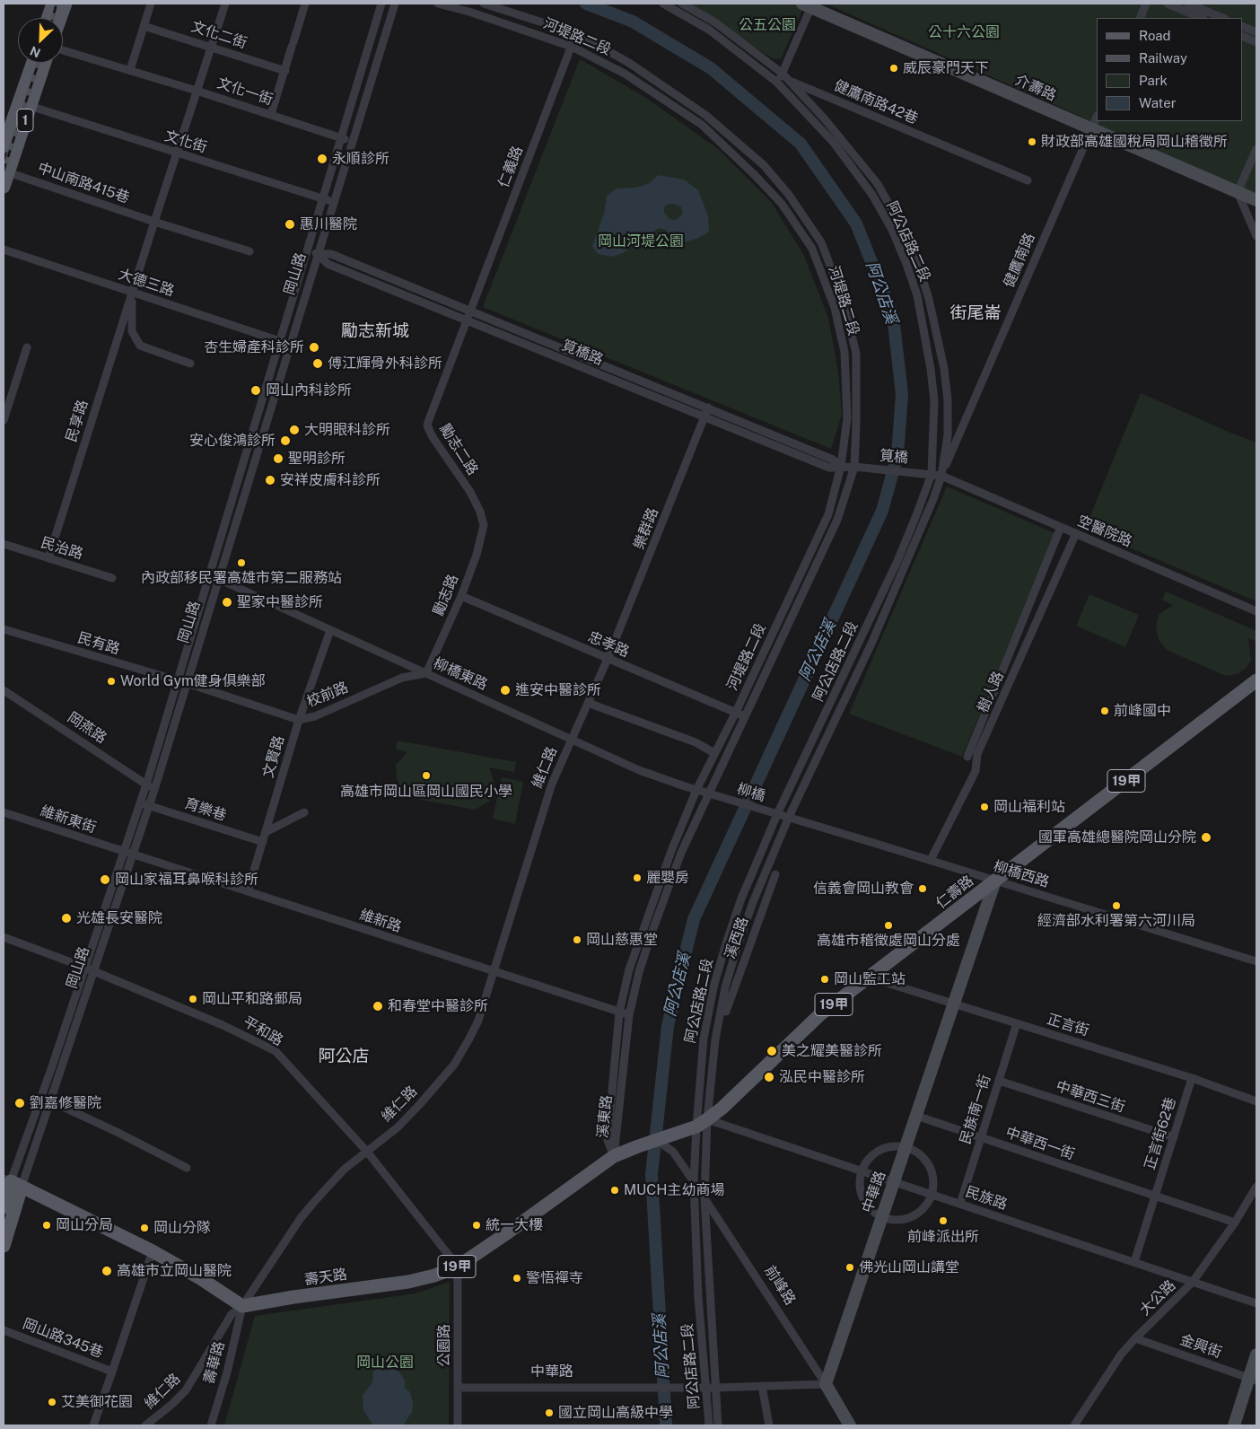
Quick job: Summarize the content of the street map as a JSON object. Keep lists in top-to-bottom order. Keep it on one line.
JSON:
{"streets":{"main road":["介壽路","1","岡山路","19甲","仁壽路","中華路","壽天路","前峰路"],"street":["文化二街","河堤路二段","文化一街","健鷹南路42巷","文化街","仁義路","中山南路415巷","阿公店路二段","健鷹南路","大德三路","筧橋路","民享路","勵志二路","筧橋","樂群路","空醫院路","民治路","勵志路","民有路","忠孝路","柳橋東路","樹人路","校前路","岡燕路","文賢路","維仁路","柳橋","育樂巷","維新東街","柳橋西路","維新路","溪西路","正言街","平和路","中華西三街","民族南一街","溪東路","正言街62巷","中華西一街","民族路","大公路","岡山路345巷","公園路","金興街","壽華路"]},"crossings":[["文化二街","民享路"],["河堤路二段","仁義路"],["河堤路二段","筧橋路"],["河堤路二段","筧橋"],["河堤路二段","忠孝路"],["河堤路二段","柳橋東路"],["河堤路二段","溪東路"],["介壽路","健鷹南路"],["文化一街","岡山路"],["文化一街","民享路"],["健鷹南路42巷","阿公店路二段"],["1","文化街"],["1","中山南路415巷"],["文化街","岡山路"],["文化街","民享路"],["仁義路","筧橋路"],["仁義路","勵志二路"],["中山南路415巷","民享路"],["阿公店路二段","健鷹南路"],["阿公店路二段","筧橋"],["阿公店路二段","空醫院路"],["阿公店路二段","柳橋"],["阿公店路二段","柳橋西路"],["阿公店路二段","仁壽路"],["阿公店路二段","中華路"],["阿公店路二段","民族路"],["阿公店路二段","前峰路"],["健鷹南路","筧橋"],["健鷹南路","空醫院路"],["岡山路","大德三路"],["岡山路","筧橋路"],["岡山路","民有路"],["岡山路","柳橋東路"],["岡山路","校前路"],["岡山路","岡燕路"],["岡山路","育樂巷"],["岡山路","維新東街"],["岡山路","維新路"],["岡山路","平和路"],["大德三路","民享路"],["筧橋路","勵志二路"],["筧橋路","筧橋"],["筧橋路","樂群路"],["民享路","民治路"],["勵志二路","勵志路"],["筧橋","空醫院路"],["樂群路","忠孝路"],["樂群路","維仁路"],["空醫院路","樹人路"],["勵志路","忠孝路"],["勵志路","柳橋東路"],["勵志路","校前路"],["民有路","校前路"],["柳橋東路","校前路"],["柳橋東路","文賢路"],["柳橋東路","維仁路"],["柳橋東路","柳橋"],["柳橋東路","溪東路"],["樹人路","柳橋西路"],["校前路","文賢路"],["文賢路","育樂巷"],["文賢路","維新路"],["維仁路","維新路"],["維仁路","平和路"],["維仁路","壽天路"],["維仁路","壽華路"],["柳橋","柳橋西路"],["維新東街","維新路"],["柳橋西路","仁壽路"],["柳橋西路","中華路"],["仁壽路","正言街"],["仁壽路","中華路"],["仁壽路","民族路"],["仁壽路","壽天路"],["仁壽路","前峰路"],["維新路","溪東路"],["正言街","民族南一街"],["正言街","正言街62巷"],["正言街","中華路"],["平和路","壽天路"],["平和路","公園路"],["中華西三街","民族南一街"],["中華西三街","正言街62巷"],["民族南一街","中華西一街"],["民族南一街","民族路"],["溪東路","壽天路"],["正言街62巷","中華西一街"],["正言街62巷","民族路"],["中華西一街","中華路"],["中華西一街","大公路"],["中華路","民族路"],["中華路","前峰路"],["中華路","公園路"],["民族路","大公路"],["壽天路","前峰路"],["壽天路","公園路"],["壽天路","壽華路"],["大公路","金興街"]],"districts":["街尾崙","勵志新城","阿公店"],"water":["阿公店溪"],"parks":["公五公園","公十六公園","岡山河堤公園","岡山公園"],"places":["威辰豪門天下","財政部高雄國稅局岡山稽徵所","永順診所","惠川醫院","杏生婦產科診所","傅江輝骨外科診所","岡山內科診所","大明眼科診所","安心俊鴻診所","聖明診所","安祥皮膚科診所","內政部移民署高雄市第二服務站","聖家中醫診所","World Gym健身俱樂部","進安中醫診所","前峰國中","高雄市岡山區岡山國民小學","岡山福利站","國軍高雄總醫院岡山分院","麗嬰房","岡山家福耳鼻喉科診所","信義會岡山教會","經濟部水利署第六河川局","光雄長安醫院","高雄市稽徵處岡山分處","岡山慈惠堂","岡山監工站","岡山平和路郵局","和春堂中醫診所","美之耀美醫診所","泓民中醫診所","劉嘉修醫院","MUCH主幼商場","前峰派出所","岡山分局","統一大樓","岡山分隊","佛光山岡山講堂","高雄市立岡山醫院","警悟禪寺","艾美御花園","國立岡山高級中學"],"legend":["Road","Railway","Park","Water"],"north":"bottom left"}
